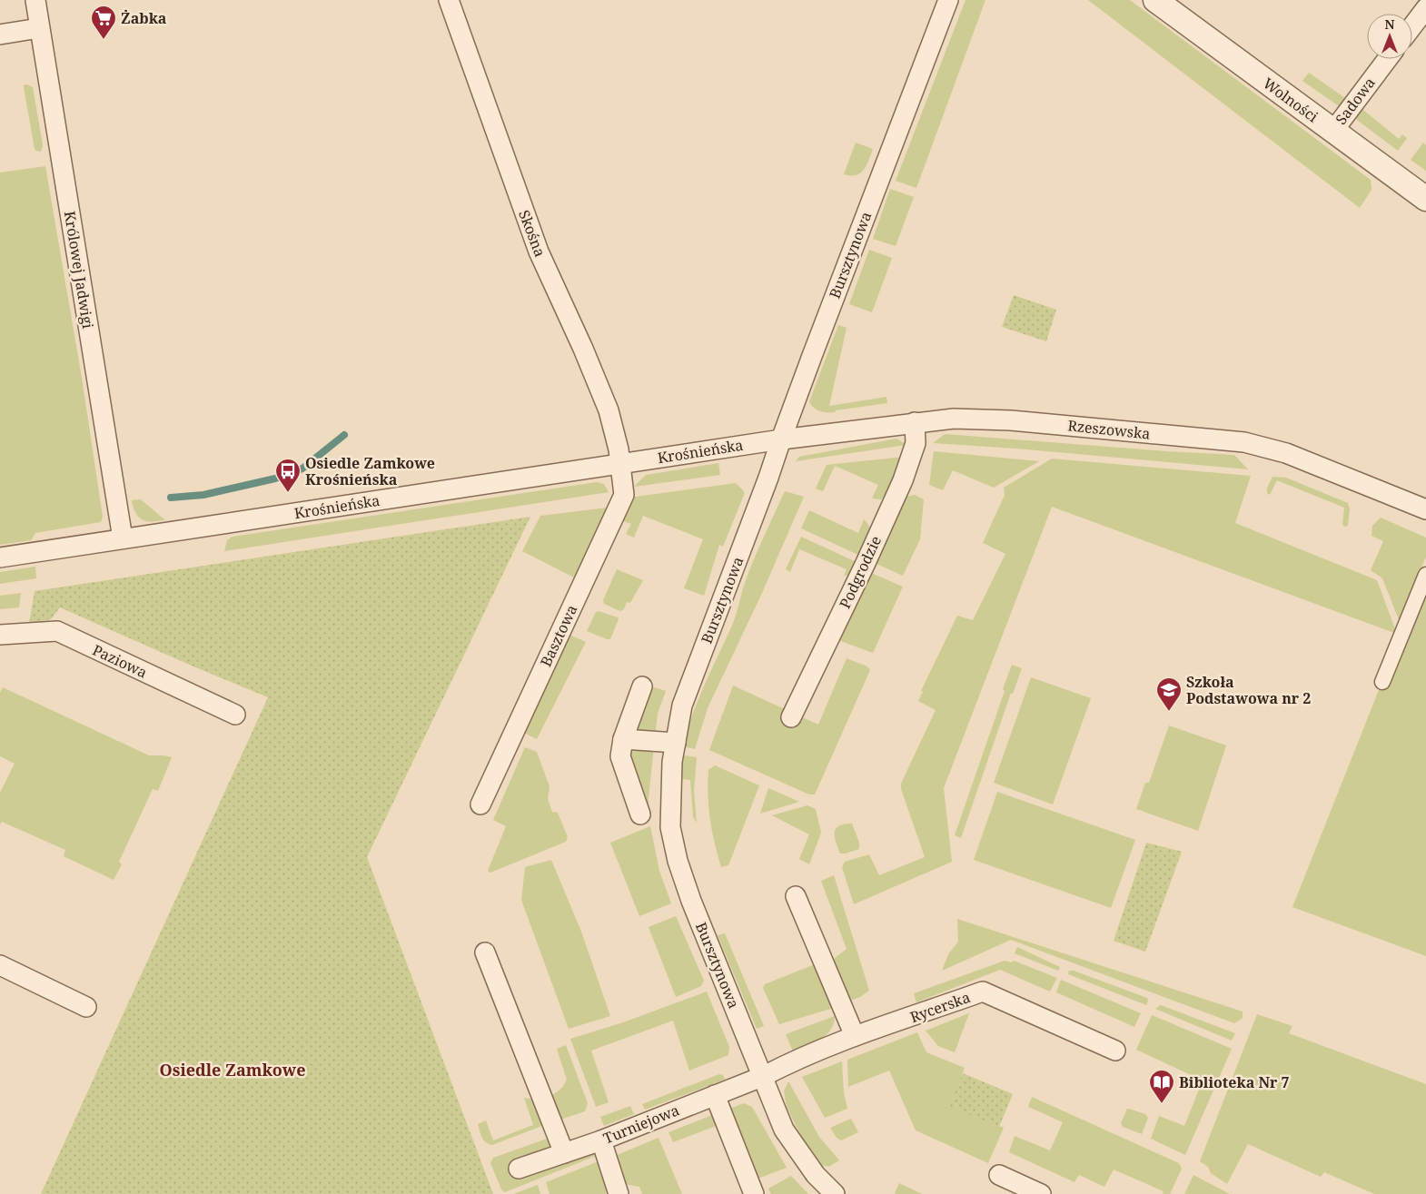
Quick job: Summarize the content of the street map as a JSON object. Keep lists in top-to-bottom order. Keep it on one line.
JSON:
{"streets":{"street":["Wolności","Sadowa","Skośna","Bursztynowa","Królowej Jadwigi","Rzeszowska","Krośnieńska","Podgrodzie","Basztowa","Paziowa","Rycerska","Turniejowa"]},"crossings":[["Wolności","Sadowa"],["Skośna","Krośnieńska"],["Skośna","Basztowa"],["Bursztynowa","Rzeszowska"],["Bursztynowa","Krośnieńska"],["Bursztynowa","Rycerska"],["Bursztynowa","Turniejowa"],["Królowej Jadwigi","Krośnieńska"],["Rzeszowska","Krośnieńska"],["Rzeszowska","Podgrodzie"],["Krośnieńska","Basztowa"],["Rycerska","Turniejowa"]],"districts":["Osiedle Zamkowe"],"places":{"supermarket":["Żabka"],"bus stop":["Osiedle Zamkowe Krośnieńska"],"school or university":["Szkoła Podstawowa nr 2"],"library":["Biblioteka Nr 7"]},"north":"top"}
